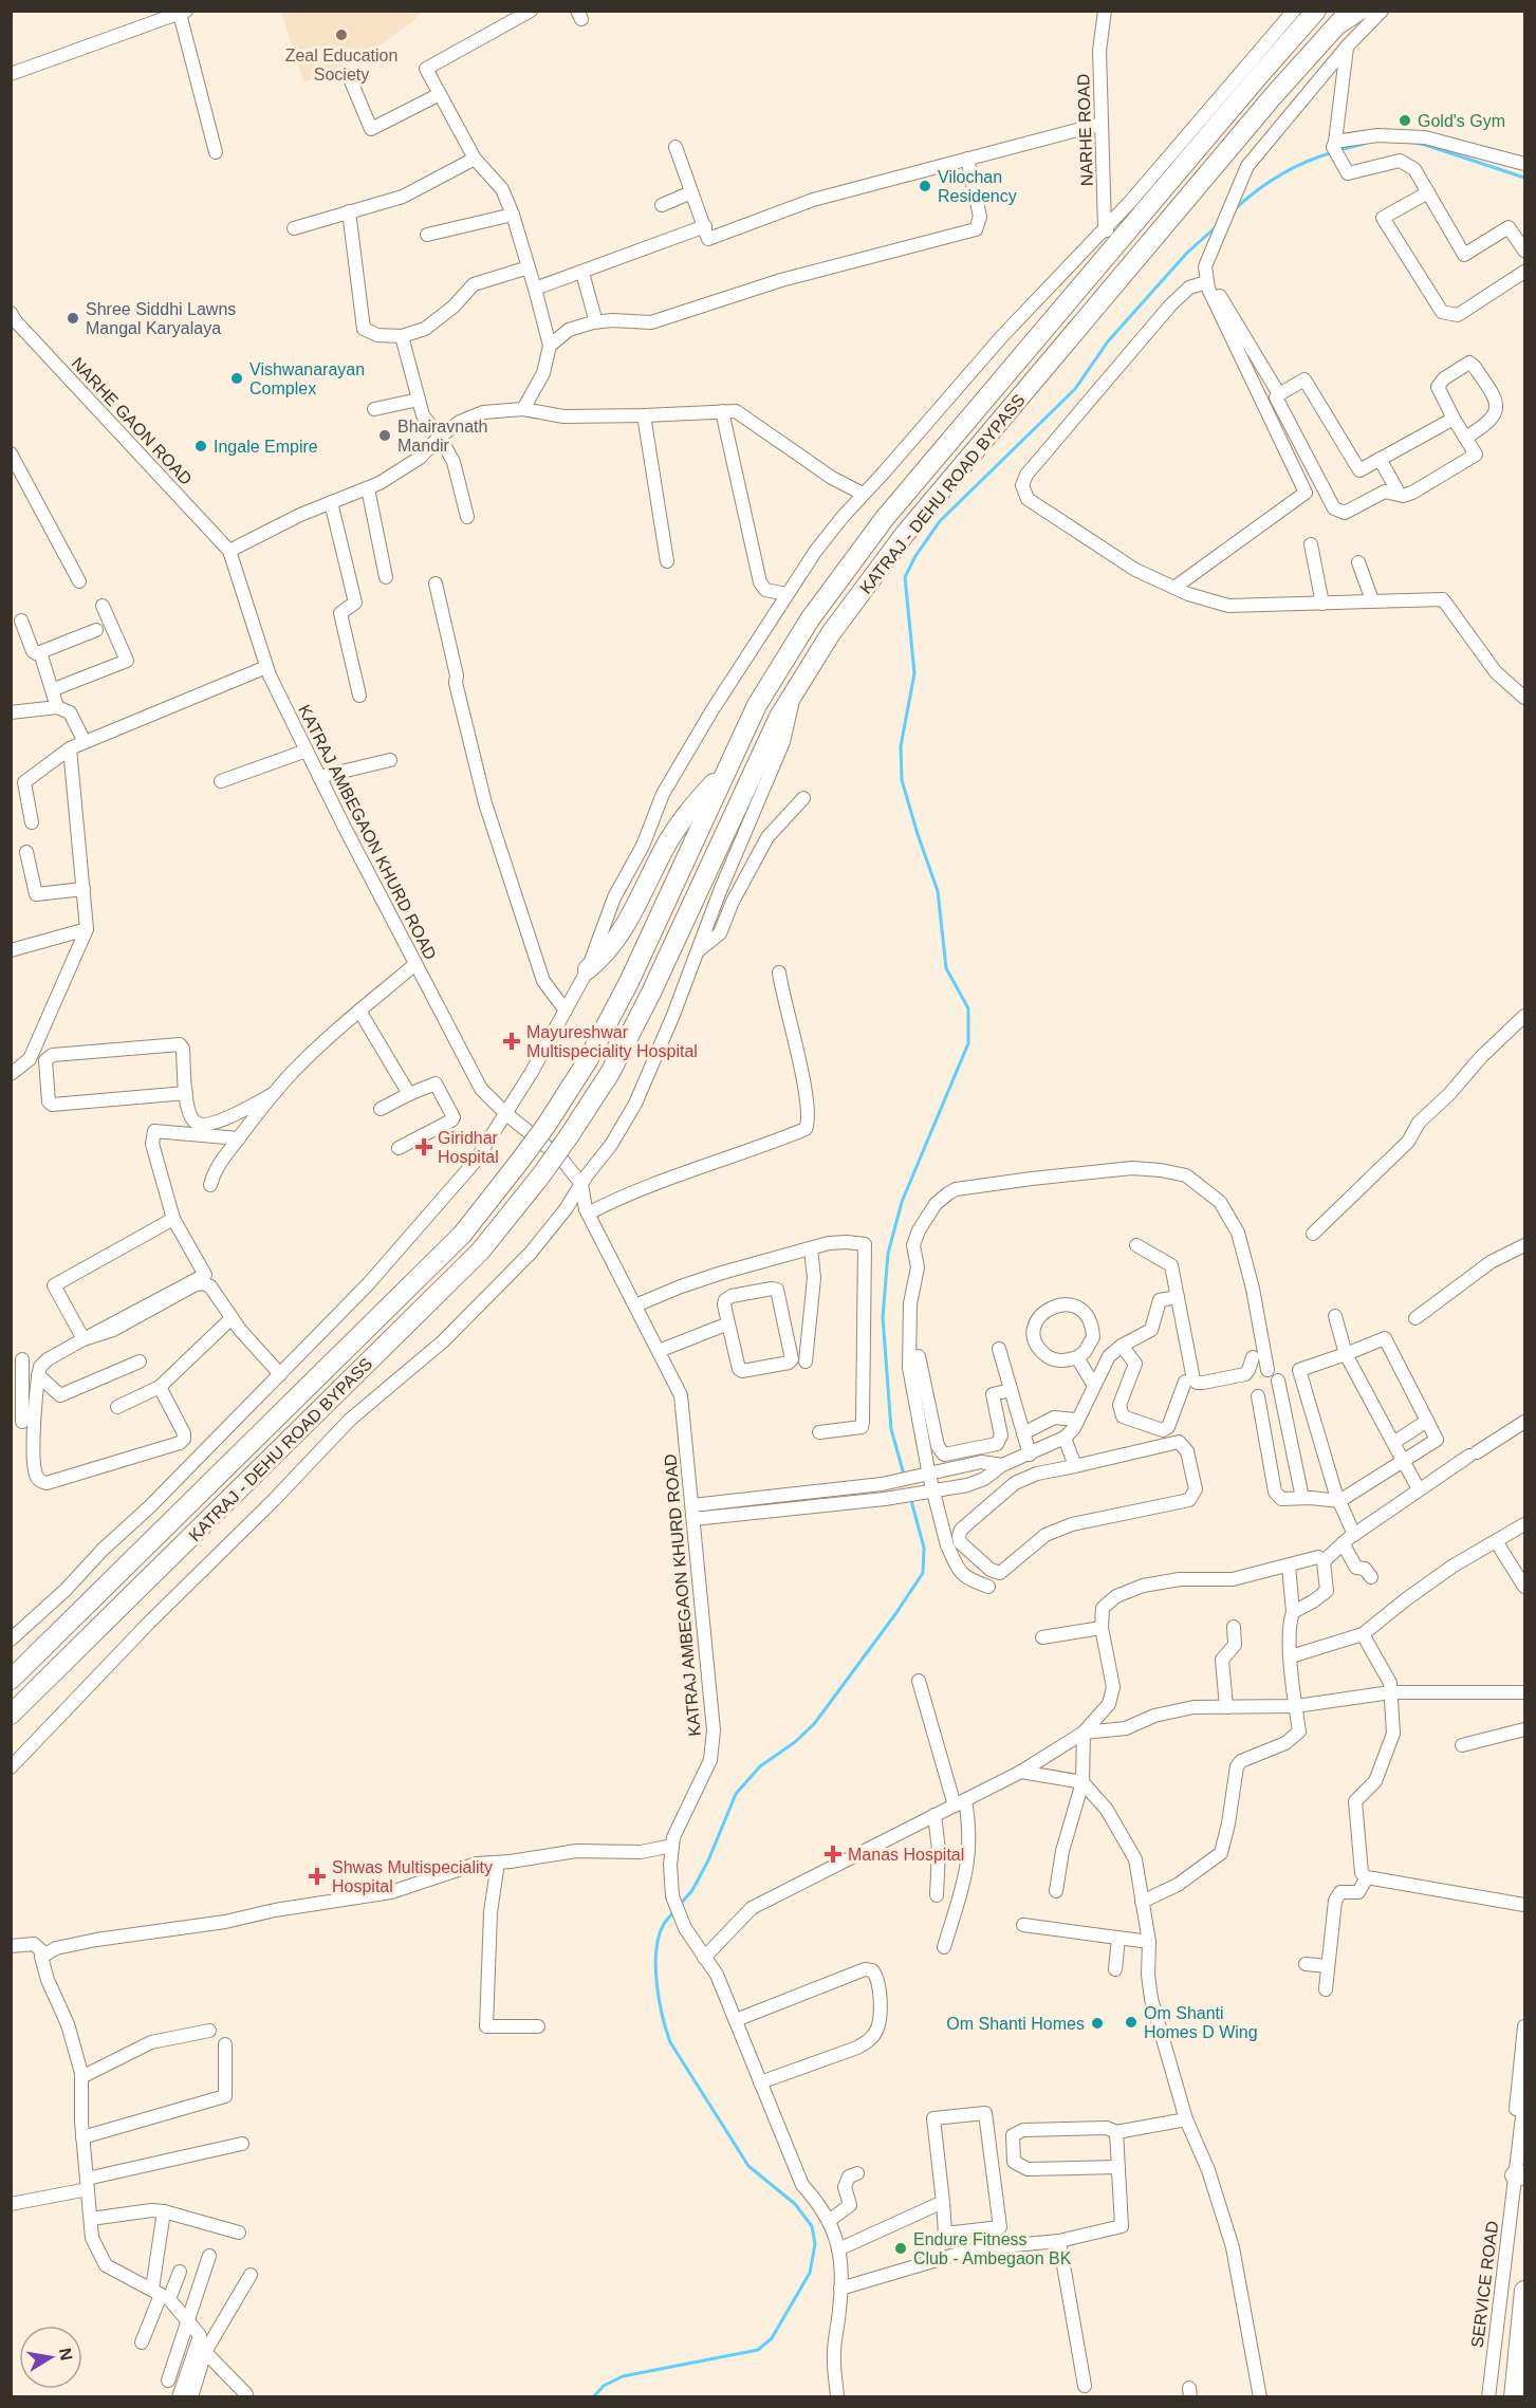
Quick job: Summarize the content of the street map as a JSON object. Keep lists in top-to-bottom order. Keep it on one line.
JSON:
{"streets":{"highway":["KATRAJ - DEHU ROAD BYPASS"],"street":["NARHE ROAD","NARHE GAON ROAD","KATRAJ AMBEGAON KHURD ROAD","SERVICE ROAD"]},"crossings":[["NARHE ROAD","KATRAJ - DEHU ROAD BYPASS"],["NARHE GAON ROAD","KATRAJ AMBEGAON KHURD ROAD"]],"places":{"other":["Zeal Education Society","Gold's Gym","Vilochan Residency","Shree Siddhi Lawns Mangal Karyalaya","Vishwanarayan Complex","Bhairavnath Mandir","Ingale Empire","Om Shanti Homes D Wing","Om Shanti Homes","Endure Fitness Club - Ambegaon BK"],"health":["Mayureshwar Multispeciality Hospital","Giridhar Hospital","Manas Hospital","Shwas Multispeciality Hospital"]},"north":"right"}
